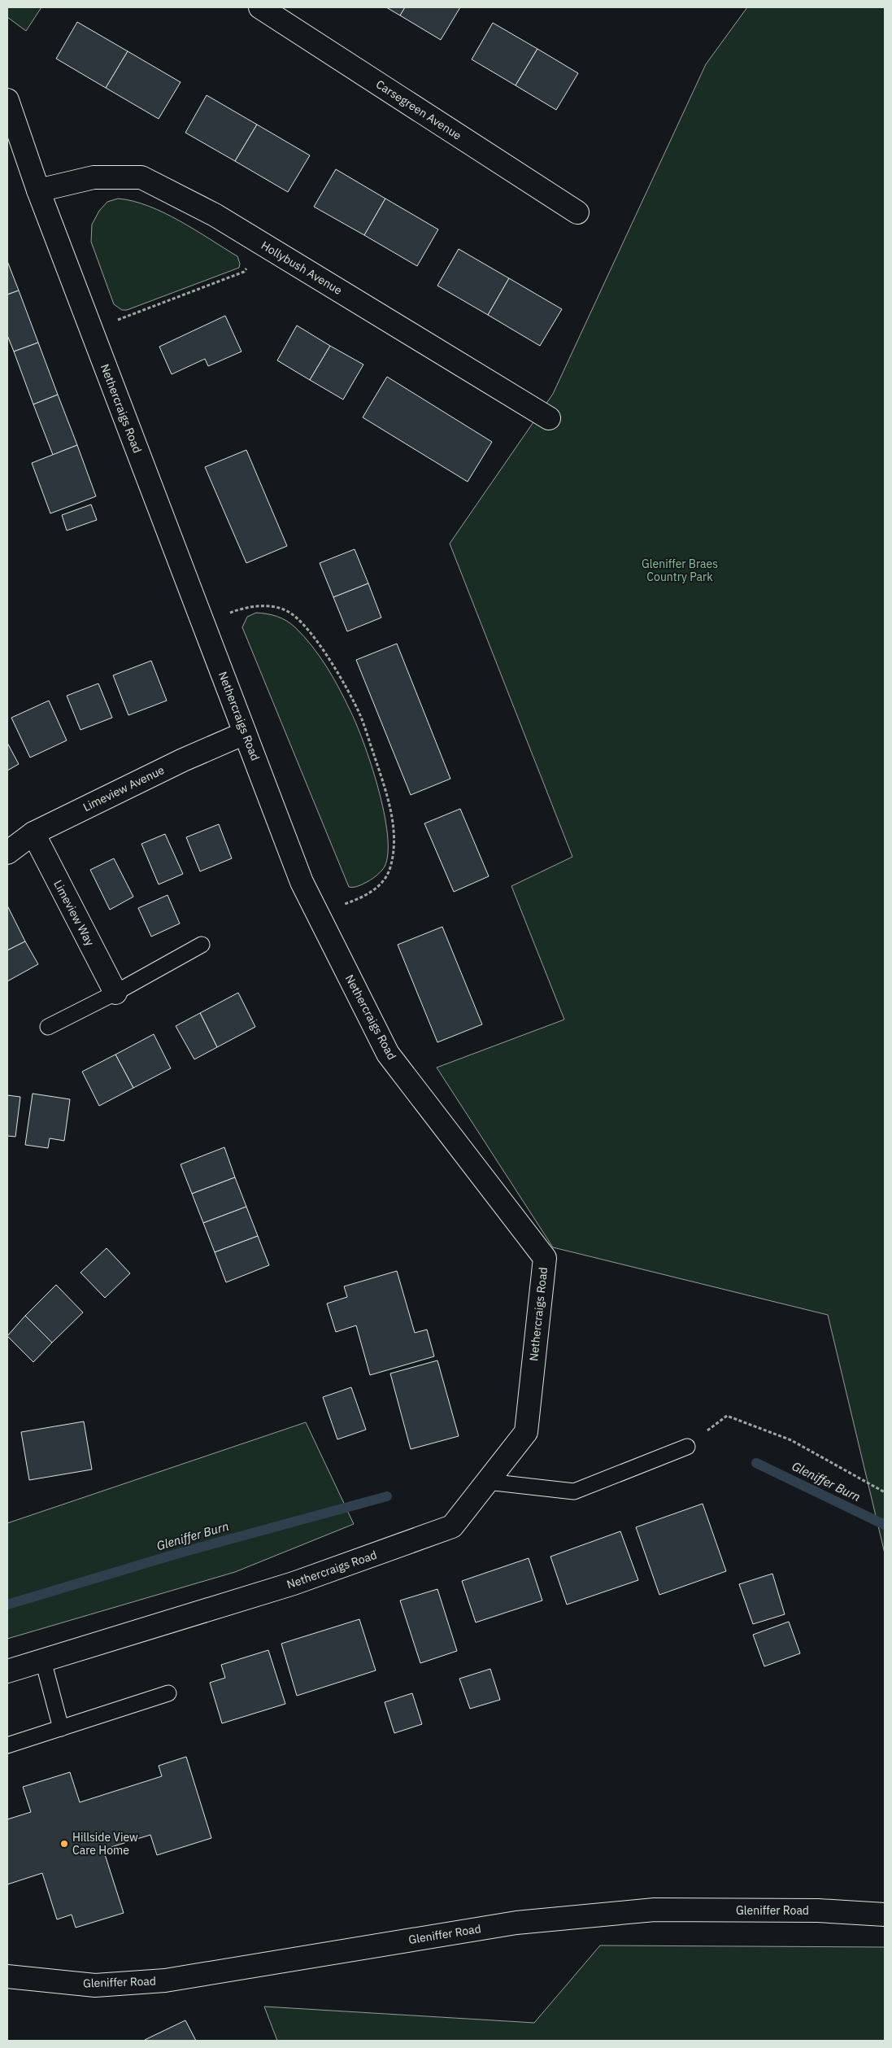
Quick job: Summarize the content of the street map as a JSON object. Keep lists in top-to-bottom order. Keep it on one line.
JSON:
{"streets":{"street":["Carsegreen Avenue","Hollybush Avenue","Nethercraigs Road","Limeview Avenue","Limeview Way","Gleniffer Road"]},"crossings":[["Hollybush Avenue","Nethercraigs Road"],["Nethercraigs Road","Limeview Avenue"],["Limeview Avenue","Limeview Way"]],"water":["Gleniffer Burn"],"parks":["Gleniffer Braes Country Park"],"places":["Hillside View Care Home"]}
